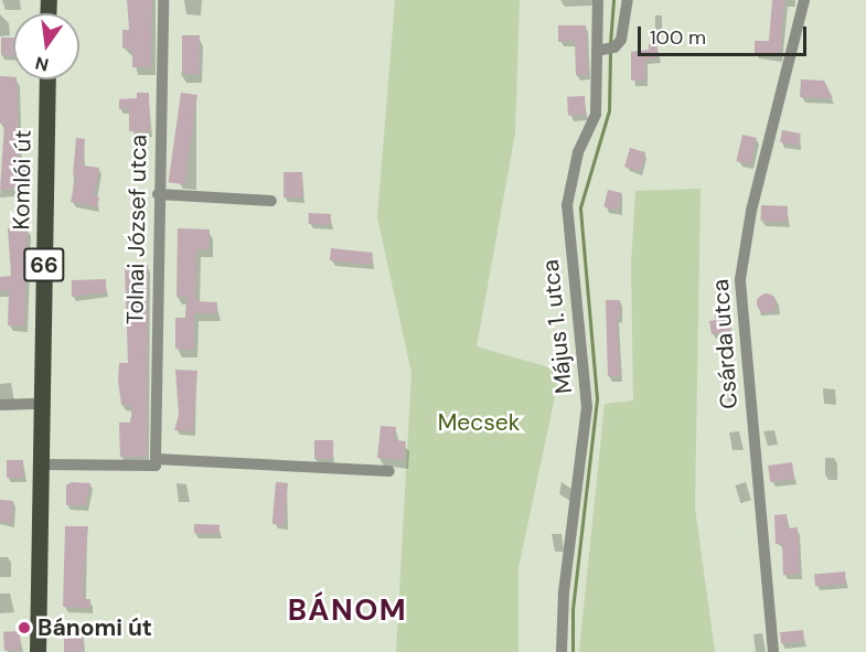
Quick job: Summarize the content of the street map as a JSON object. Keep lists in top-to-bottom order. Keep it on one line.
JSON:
{"streets":{"main road":["Komlói út","66"],"street":["Tolnai József utca","Május 1. utca","Csárda utca"]},"districts":["BÁNOM"],"parks":["Mecsek"],"places":["Bánomi út"],"scale_bar":"100 m","north":"bottom"}
